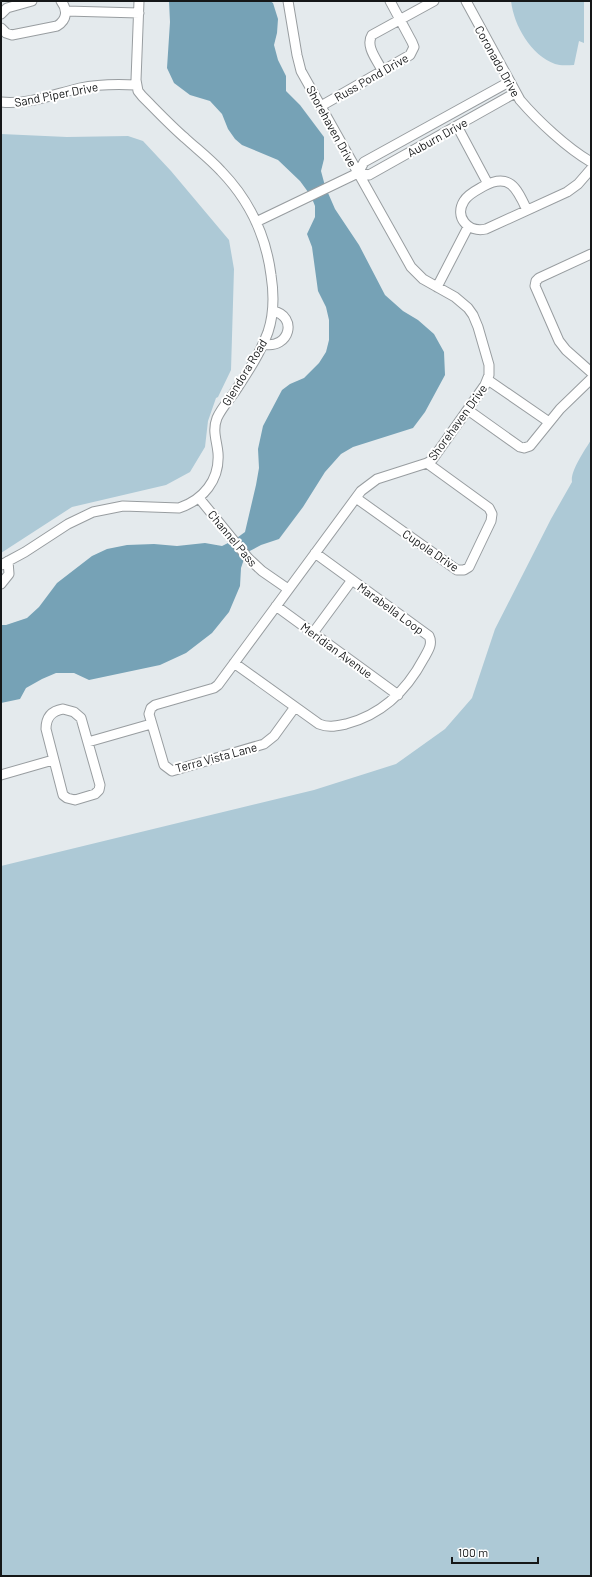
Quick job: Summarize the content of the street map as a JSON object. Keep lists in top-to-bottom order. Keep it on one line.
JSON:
{"streets":{"street":["Coronado Drive","Russ Pond Drive","Sand Piper Drive","Shorehaven Drive","Auburn Drive","Glendora Road","Channel Pass","Cupola Drive","Marabella Loop","Meridian Avenue","Terra Vista Lane"]},"crossings":[["Coronado Drive","Auburn Drive"],["Russ Pond Drive","Shorehaven Drive"],["Sand Piper Drive","Glendora Road"],["Shorehaven Drive","Auburn Drive"],["Shorehaven Drive","Channel Pass"],["Shorehaven Drive","Cupola Drive"],["Shorehaven Drive","Marabella Loop"],["Shorehaven Drive","Meridian Avenue"],["Shorehaven Drive","Terra Vista Lane"],["Auburn Drive","Glendora Road"],["Glendora Road","Channel Pass"],["Marabella Loop","Meridian Avenue"],["Marabella Loop","Terra Vista Lane"]],"scale_bar":"100 m"}
